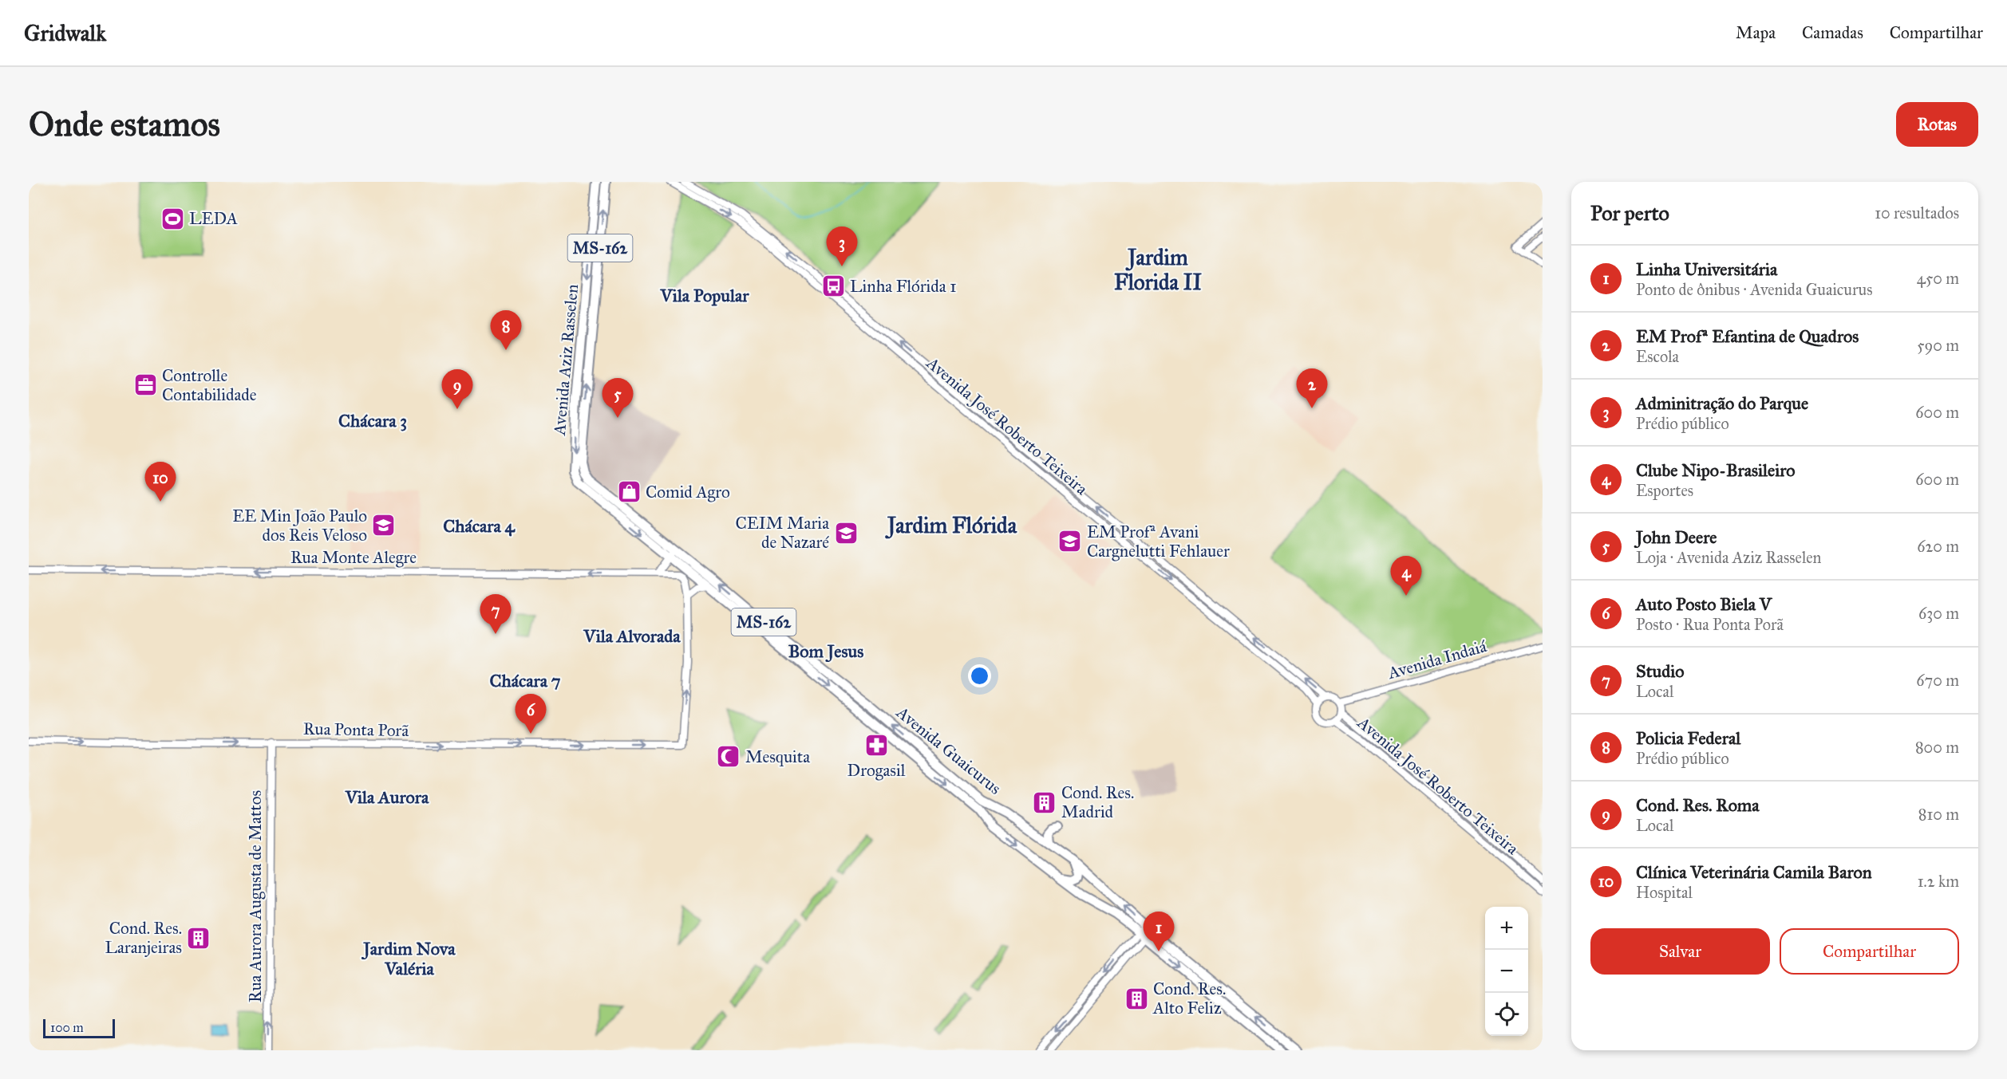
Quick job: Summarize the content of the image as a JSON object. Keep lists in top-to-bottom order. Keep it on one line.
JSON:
{"streets":{"main road":["MS-162","Avenida Aziz Rasselen","Avenida Guaicurus"],"street":["Avenida José Roberto Teixeira","Rua Monte Alegre","Avenida Indaiá","Rua Ponta Porã","Rua Aurora Augusta de Mattos"]},"crossings":[["Avenida Aziz Rasselen","Avenida Guaicurus"],["Avenida José Roberto Teixeira","Avenida Indaiá"],["Rua Monte Alegre","Rua Ponta Porã"],["Rua Ponta Porã","Rua Aurora Augusta de Mattos"]],"one_way":["Rua Monte Alegre","Rua Ponta Porã","Rua Aurora Augusta de Mattos"],"districts":["Jardim Florida II","Vila Popular","Chácara 3","Chácara 4","Jardim Flórida","Vila Alvorada","Bom Jesus","Chácara 7","Vila Aurora","Jardim Nova Valéria"],"places":{"sports":["LEDA"],"bus stop":["Linha Flórida 1"],"office":["Controlle Contabilidade"],"shop":["Comid Agro"],"school or university":["EE Min João Paulo dos Reis Veloso","CEIM Maria de Nazaré","EM Profª Avani Cargnelutti Fehlauer"],"pharmacy":["Drogasil"],"mosque":["Mesquita"],"building":["Cond. Res. Madrid","Cond. Res. Laranjeiras","Cond. Res. Alto Feliz"]},"scale_bar":"100 m","page":{"header":"Gridwalk","nav":["Mapa","Camadas","Compartilhar"],"buttons":["Rotas",["Salvar","Compartilhar"]],"title":"Onde estamos","heading":["Por perto","10 resultados"],"pins":["3","8","2","9","5","10","4","7","6","1"],"list":[{"mark":"1","name":"Linha Universitária","note":"Ponto de ônibus · Avenida Guaicurus","value":"450 m"},{"mark":"2","name":"EM Profª Efantina de Quadros","note":"Escola","value":"590 m"},{"mark":"3","name":"Adminitração do Parque","note":"Prédio público","value":"600 m"},{"mark":"4","name":"Clube Nipo-Brasileiro","note":"Esportes","value":"600 m"},{"mark":"5","name":"John Deere","note":"Loja · Avenida Aziz Rasselen","value":"620 m"},{"mark":"6","name":"Auto Posto Biela V","note":"Posto · Rua Ponta Porã","value":"630 m"},{"mark":"7","name":"Studio","note":"Local","value":"670 m"},{"mark":"8","name":"Policia Federal","note":"Prédio público","value":"800 m"},{"mark":"9","name":"Cond. Res. Roma","note":"Local","value":"810 m"},{"mark":"10","name":"Clínica Veterinária Camila Baron","note":"Hospital","value":"1.2 km"}],"map_buttons":["+","−"],"scale":"100 m"}}
